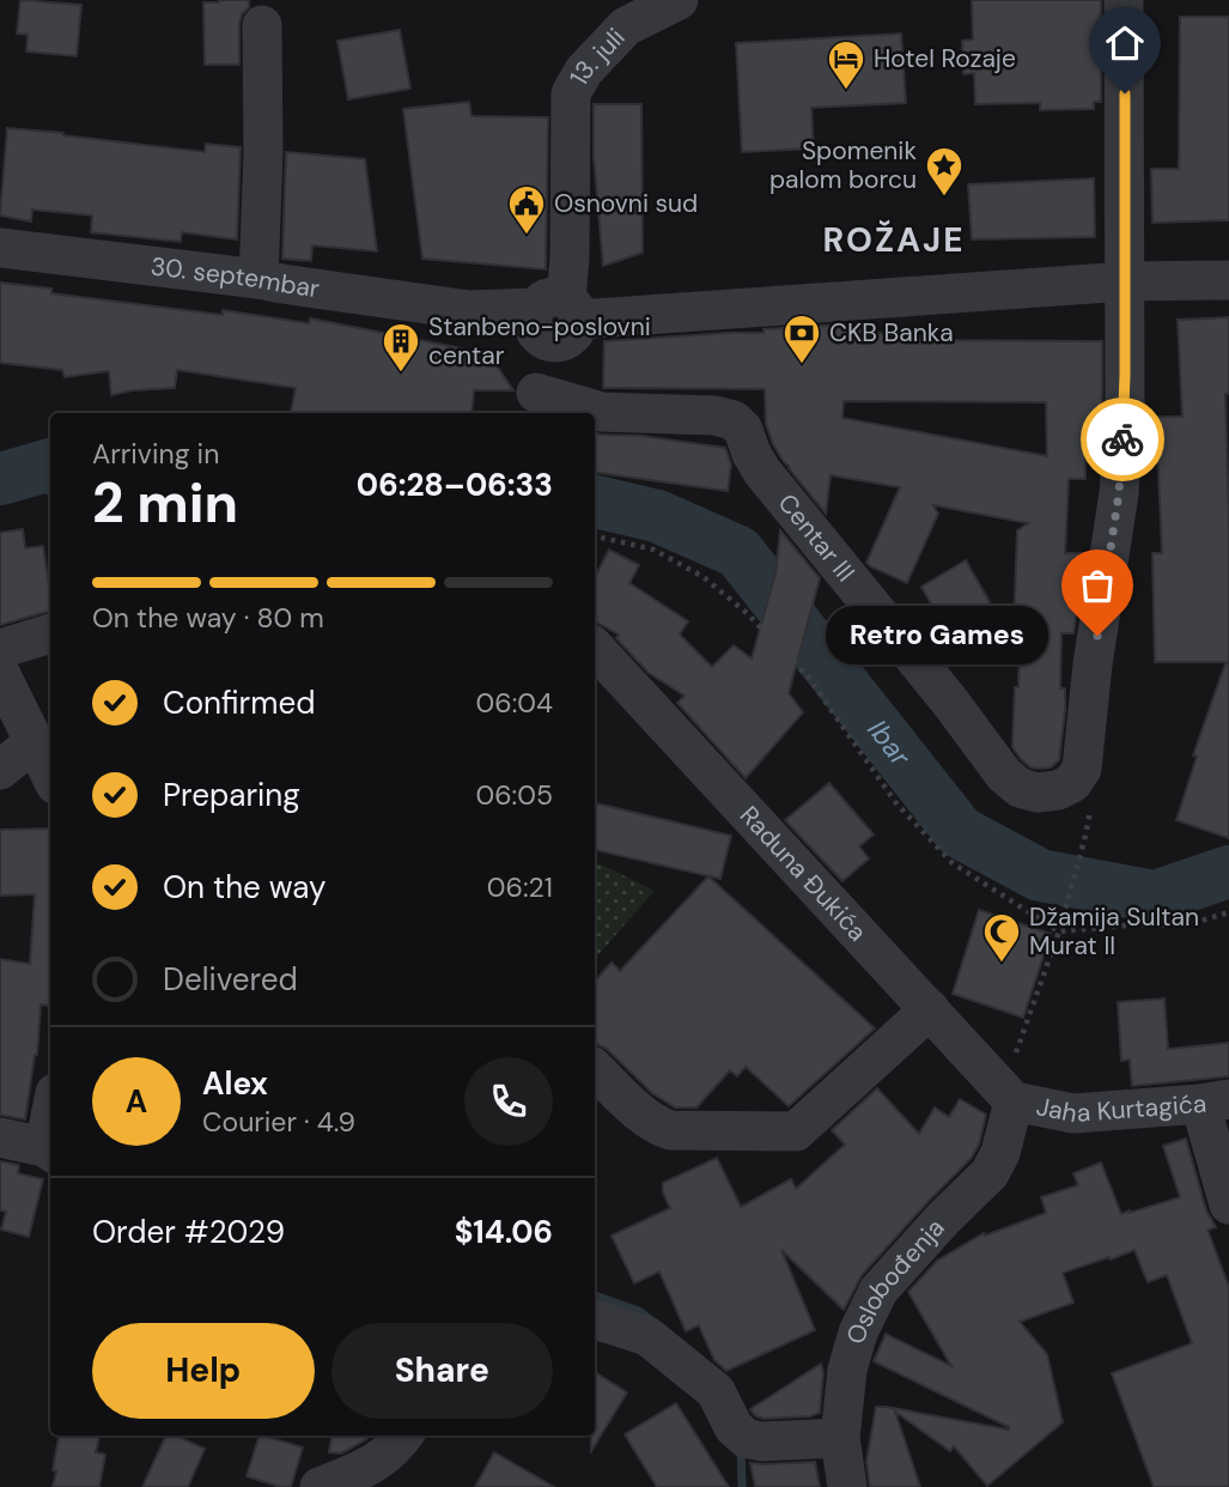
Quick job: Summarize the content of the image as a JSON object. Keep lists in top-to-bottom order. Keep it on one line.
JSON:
{"streets":{"street":["13. juli","30. septembar","Centar III","Raduna Ðukića","Jaha Kurtagića","Oslobođenja"]},"crossings":[["13. juli","30. septembar"],["13. juli","Centar III"],["30. septembar","Centar III"],["Raduna Ðukića","Jaha Kurtagića"],["Raduna Ðukića","Oslobođenja"],["Jaha Kurtagića","Oslobođenja"]],"districts":["ROŽAJE"],"water":["Ibar"],"places":{"hotel":["Hotel Rozaje"],"place":["Spomenik palom borcu"],"public building":["Osnovni sud"],"bank":["CKB Banka"],"building":["Stanbeno-poslovni centar"],"other":["Retro Games"],"mosque":["Džamija Sultan Murat II"]},"page":{"heading":["2 min","Arriving in","06:28–06:33"],"panel":["Alex","Courier · 4.9","Order #2029","$14.06"],"bar":"On the way · 80 m","bubble":"Retro Games","list":[["Confirmed","06:04"],["Preparing","06:05"],["On the way","06:21"],"Delivered"],"round":"A","buttons":["Help","Share"]}}
